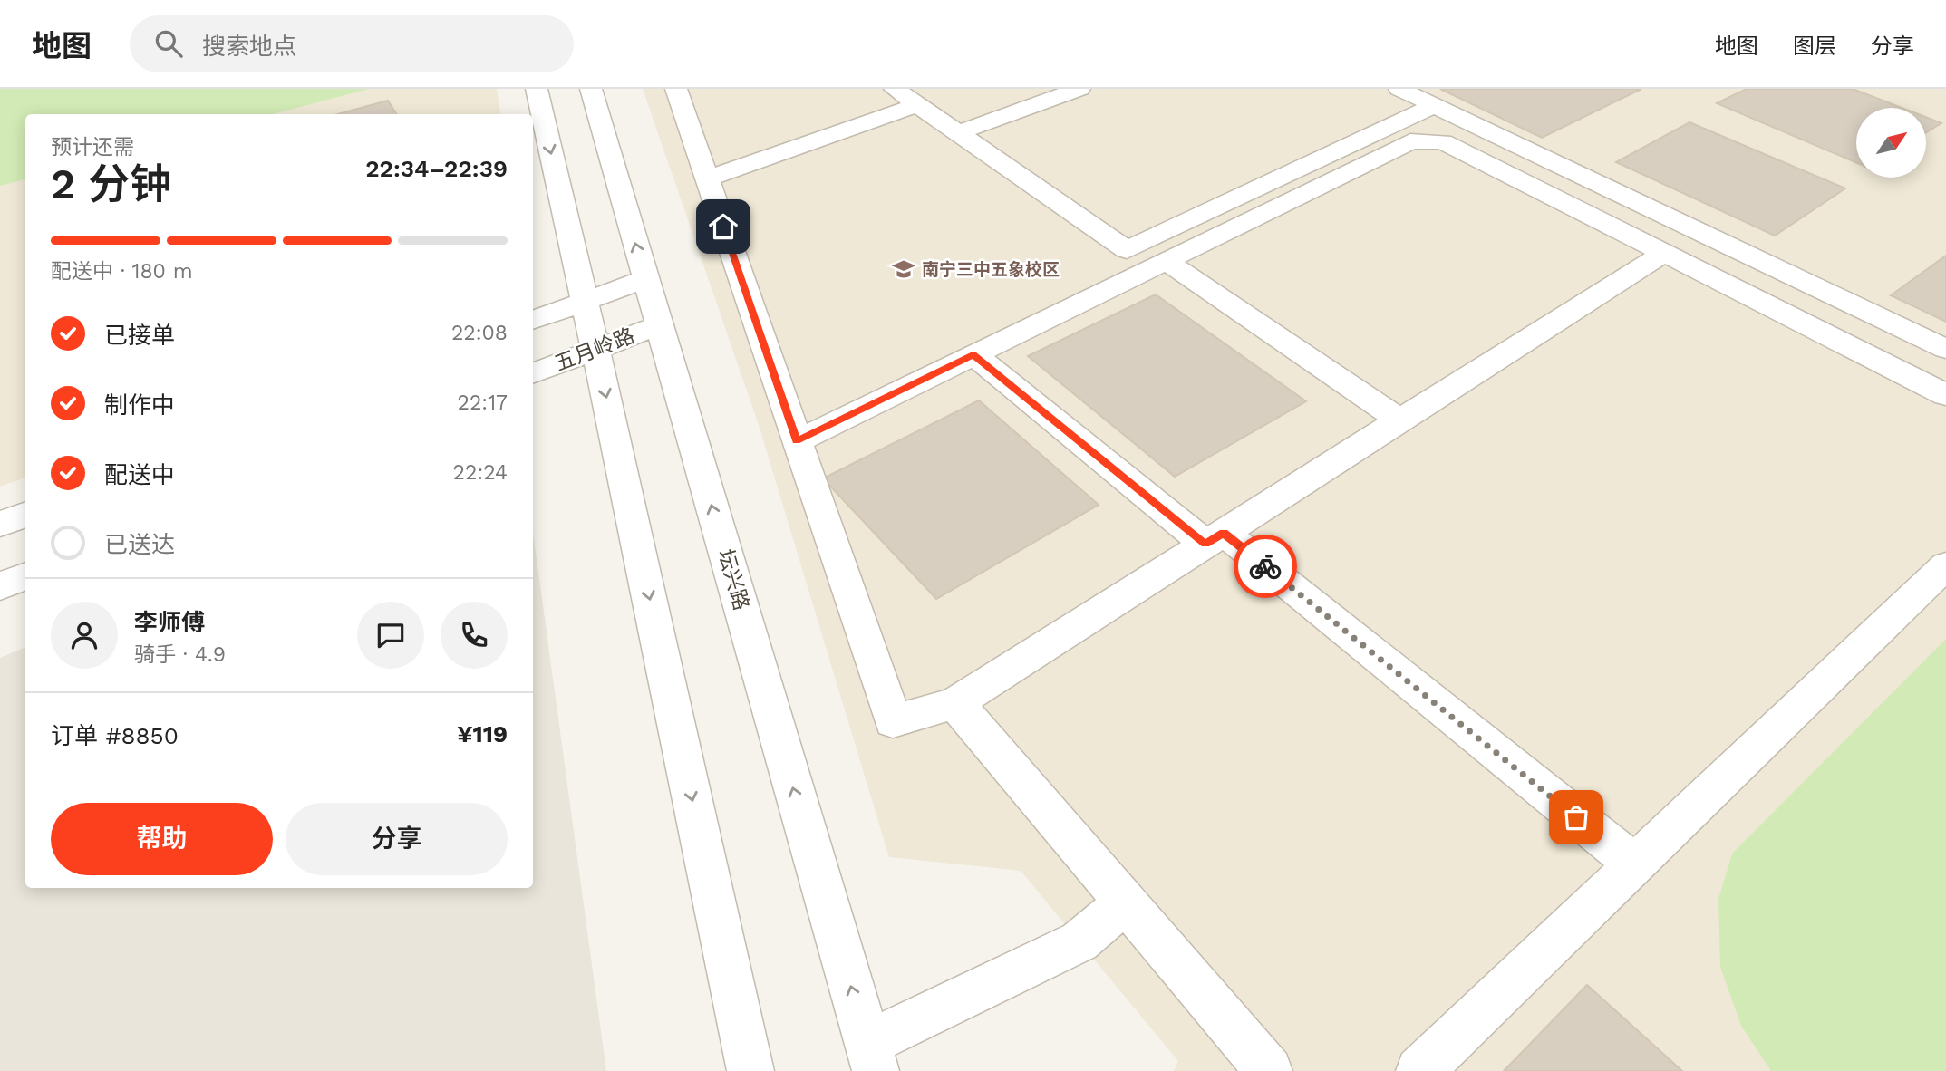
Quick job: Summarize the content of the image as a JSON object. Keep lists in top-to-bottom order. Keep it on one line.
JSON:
{"streets":{"street":["五月岭路","坛兴路"]},"crossings":[["五月岭路","坛兴路"]],"places":{"school or university":["南宁三中五象校区"]},"north":"top right","page":{"header":"地图","search":"搜索地点","nav":["地图","图层","分享"],"heading":["2 分钟","预计还需","22:34–22:39"],"panel":["李师傅","骑手 · 4.9","订单 #8850","¥119"],"bar":"配送中 · 180 m","list":[["已接单","22:08"],["制作中","22:17"],["配送中","22:24"],"已送达"],"buttons":["帮助","分享"]}}
